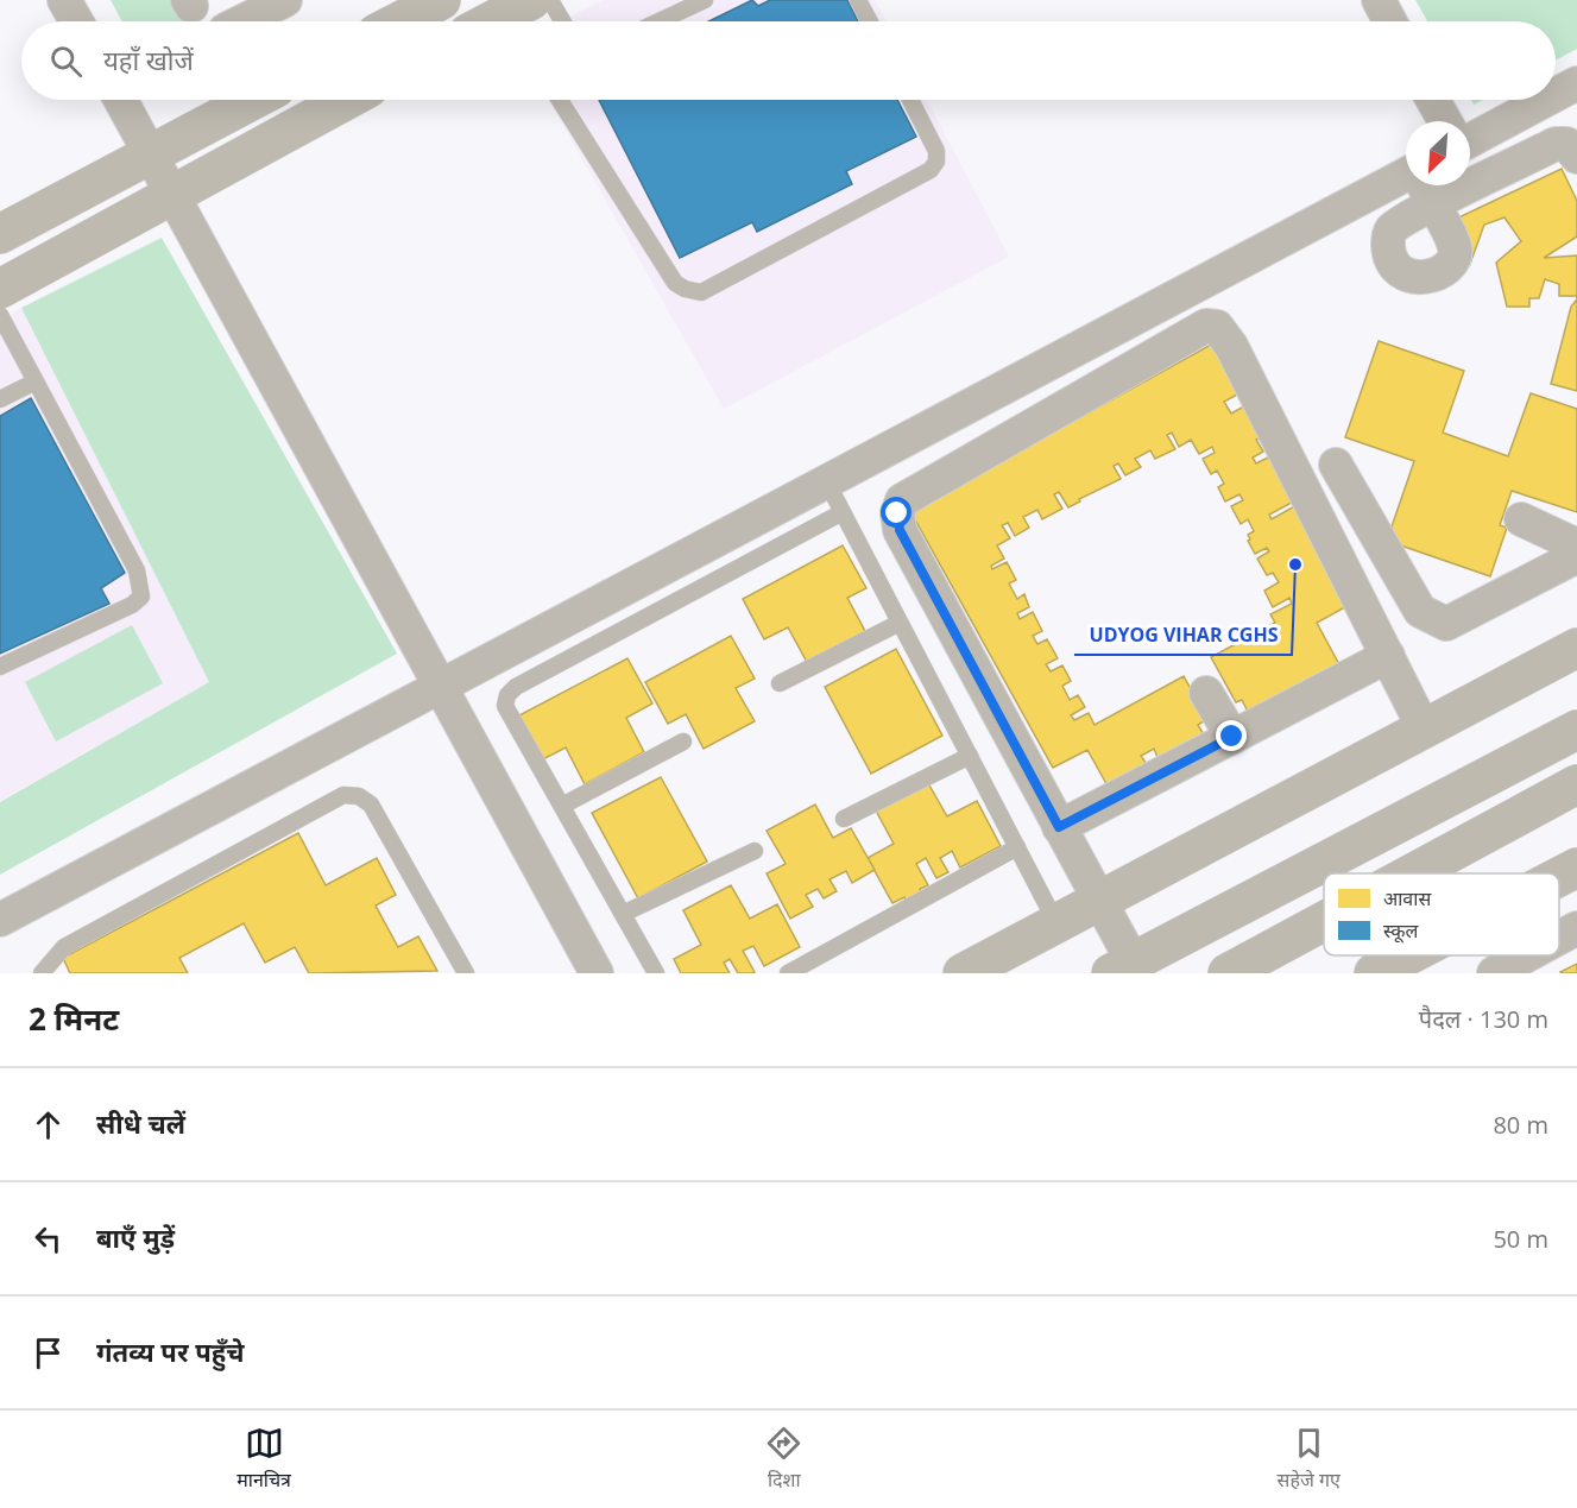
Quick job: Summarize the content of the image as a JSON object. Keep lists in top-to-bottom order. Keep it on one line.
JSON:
{"places":["UDYOG VIHAR CGHS"],"legend":["आवास","स्कूल"],"north":"bottom left","page":{"search":"यहाँ खोजें","heading":["2 मिनट","पैदल · 130 m"],"list":[["सीधे चलें","80 m"],["बाएँ मुड़ें","50 m"],"गंतव्य पर पहुँचे"],"nav":["मानचित्र","दिशा","सहेजे गए"]}}
